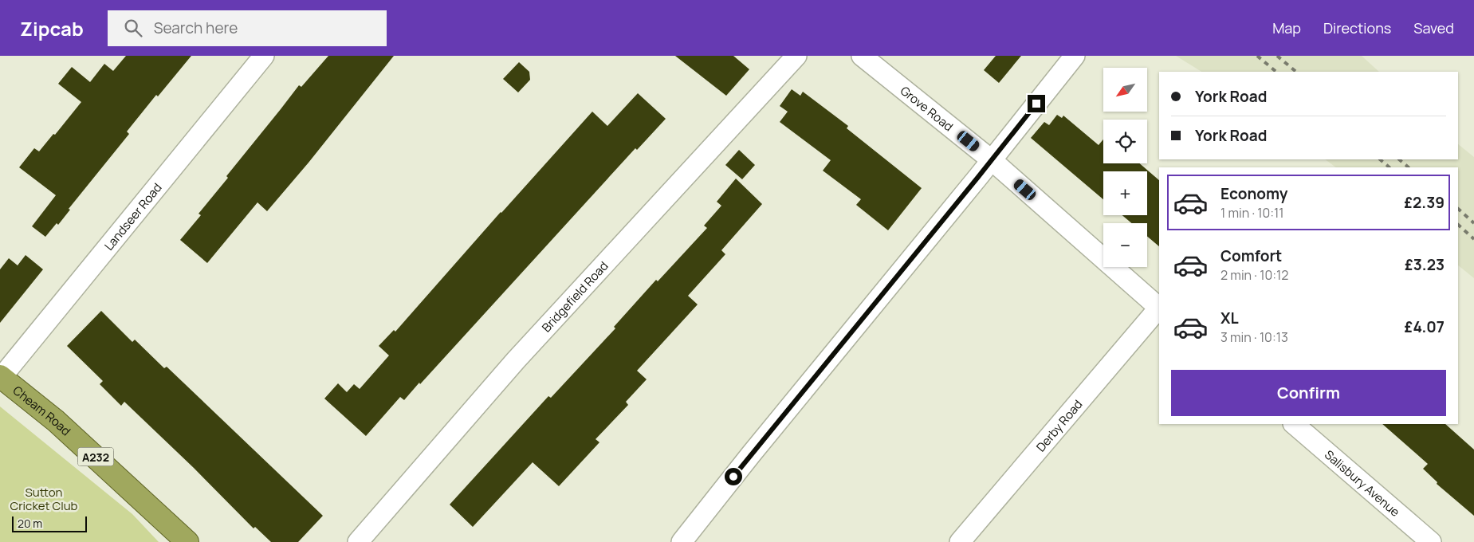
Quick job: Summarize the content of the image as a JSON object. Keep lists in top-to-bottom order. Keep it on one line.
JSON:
{"streets":{"highway":["Cheam Road","A232"],"street":["Grove Road","Landseer Road","Bridgefield Road","Derby Road","Salisbury Avenue"]},"crossings":[["Landseer Road","Cheam Road"]],"parks":["Sutton Cricket Club"],"scale_bar":"20 m","north":"bottom left","page":{"header":"Zipcab","search":"Search here","nav":["Map","Directions","Saved"],"map_buttons":["+","−"],"banner":["York Road","York Road"],"list":[{"name":"Economy","note":"1 min · 10:11","value":"£2.39"},{"name":"Comfort","note":"2 min · 10:12","value":"£3.23"},{"name":"XL","note":"3 min · 10:13","value":"£4.07"}],"buttons":"Confirm","scale":"20 m"}}
